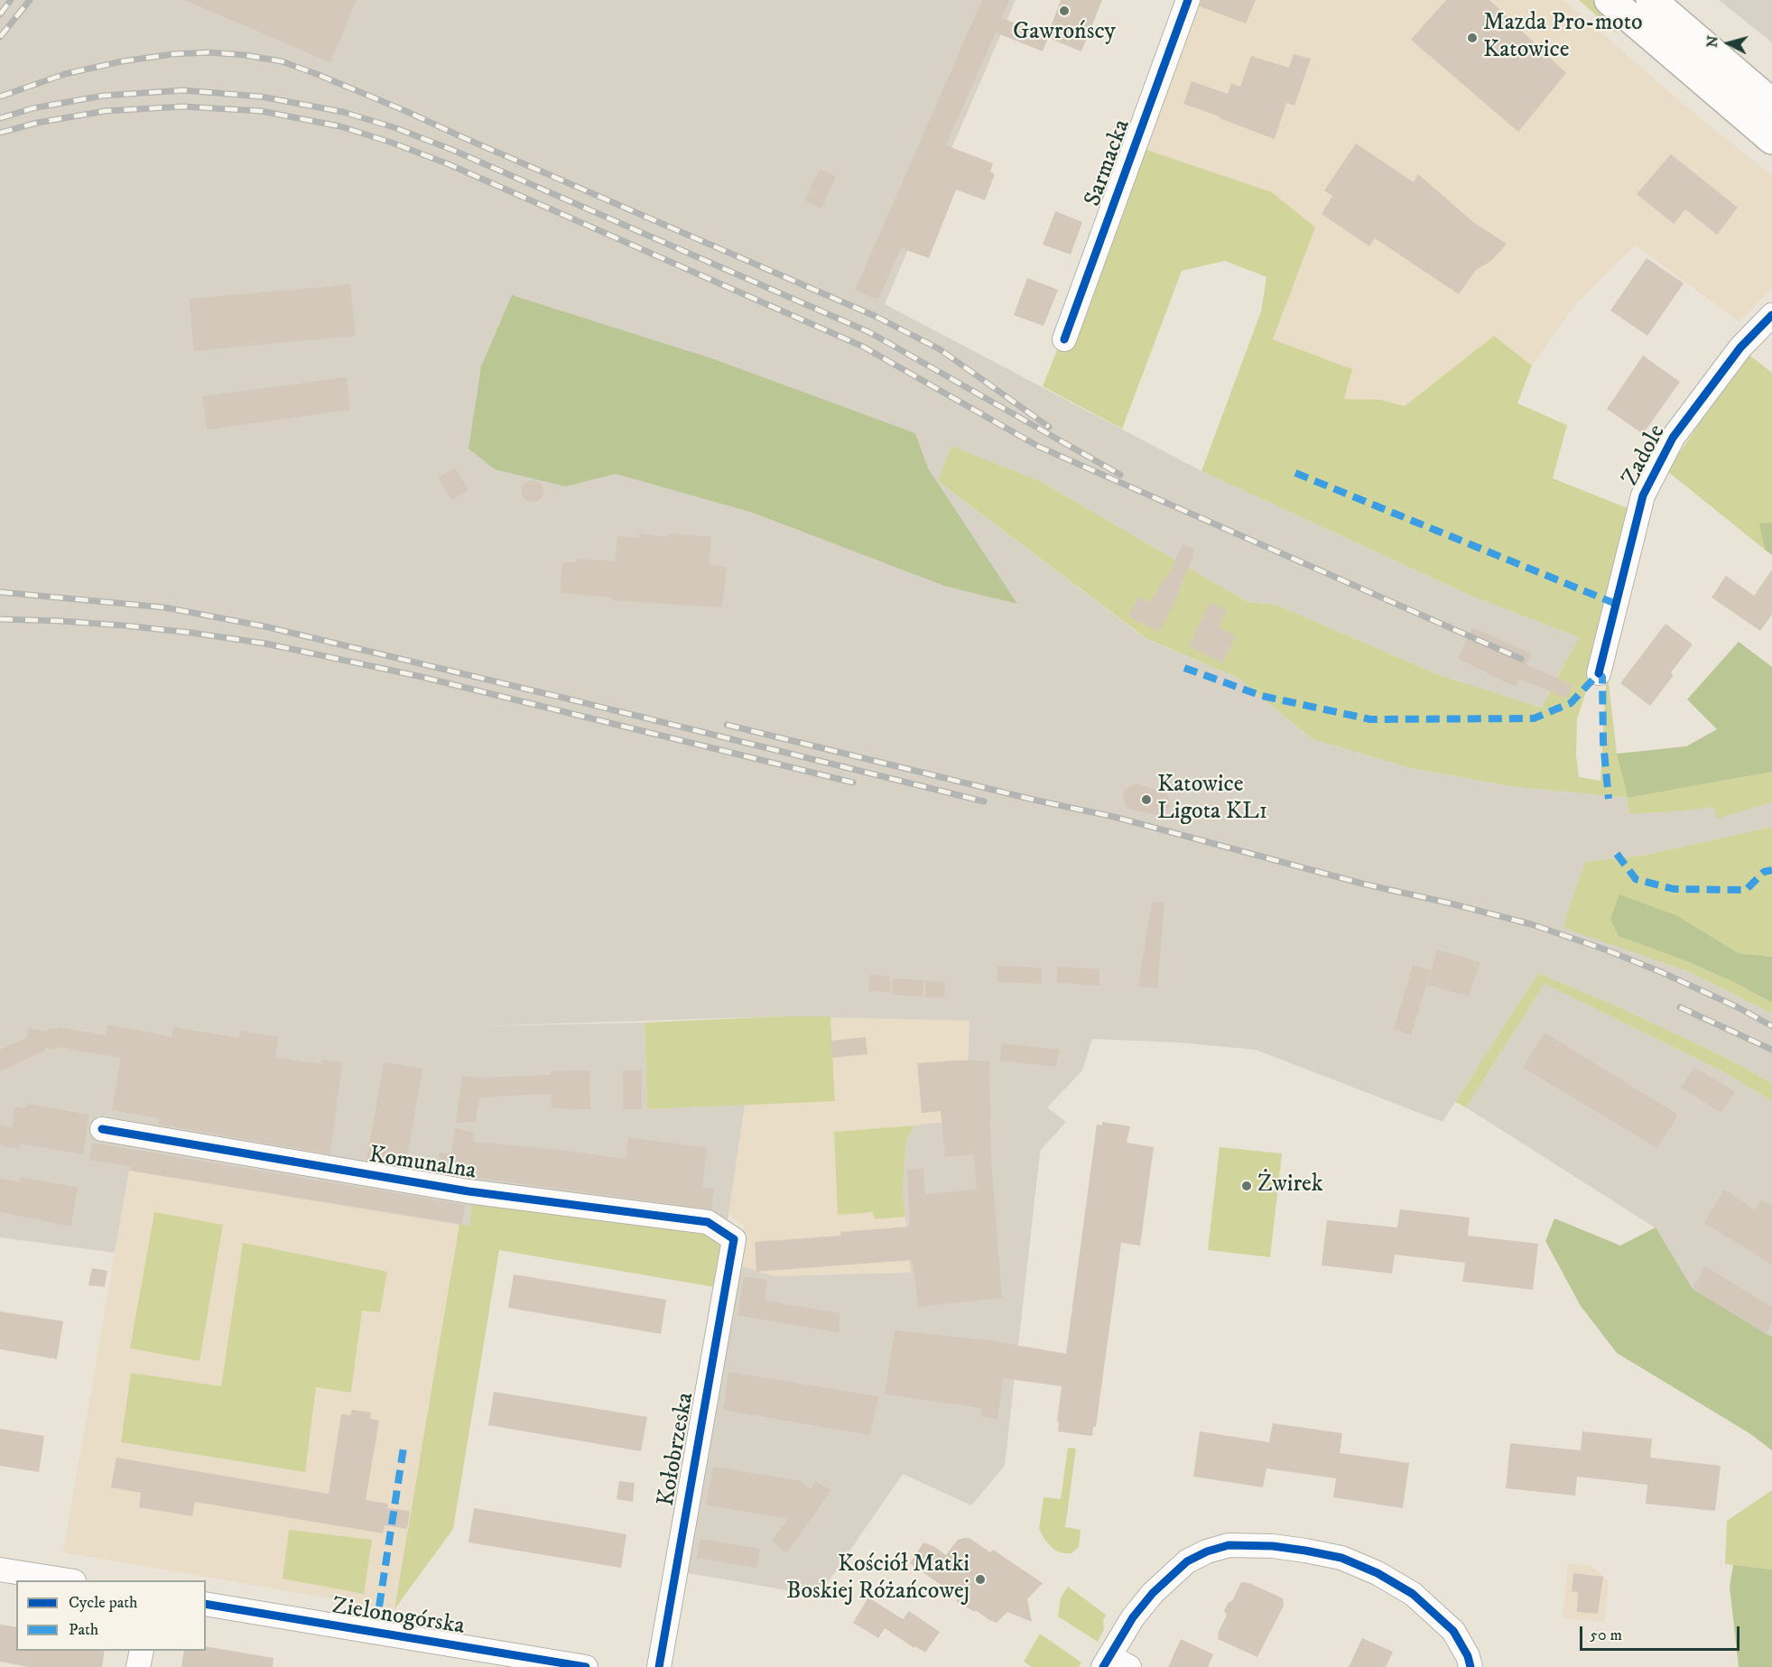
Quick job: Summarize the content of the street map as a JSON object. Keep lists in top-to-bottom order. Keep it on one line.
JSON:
{"streets":{"street":["Sarmacka","Zadole","Komunalna","Kołobrzeska","Zielonogórska"]},"crossings":[["Komunalna","Kołobrzeska"]],"places":["Gawrońscy","Mazda Pro-moto Katowice","Katowice Ligota KL1","Żwirek","Kościół Matki Boskiej Różańcowej"],"legend":["Cycle path","Path"],"scale_bar":"50 m","north":"left"}
